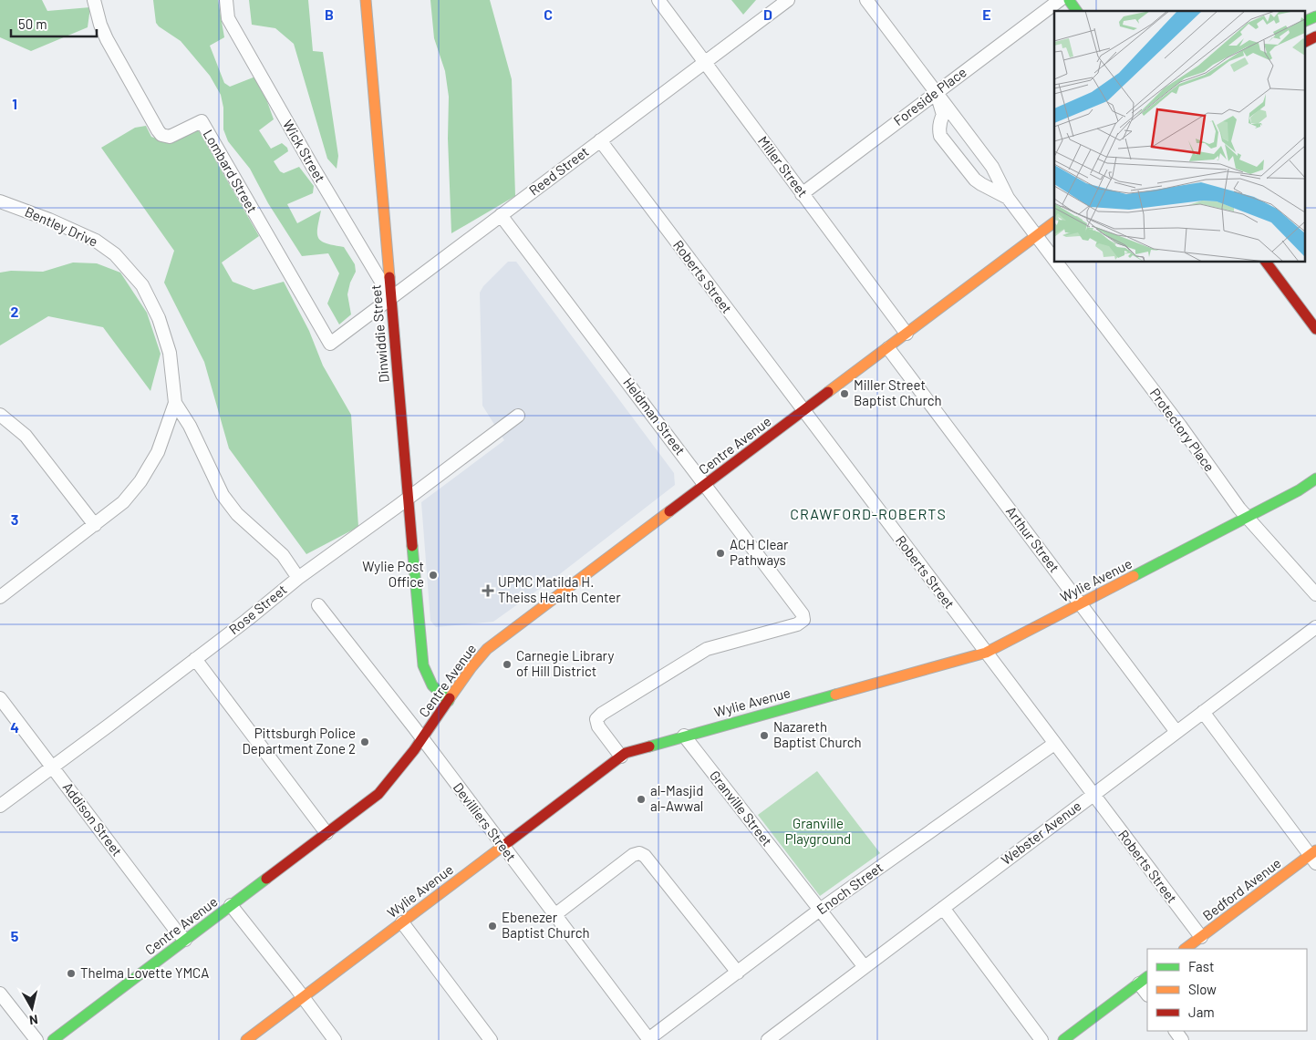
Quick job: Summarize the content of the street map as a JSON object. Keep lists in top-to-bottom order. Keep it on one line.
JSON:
{"streets":{"street":["Foreside Place","Wick Street","Miller Street","Lombard Street","Reed Street","Bentley Drive","Roberts Street","Dinwiddie Street","Heldman Street","Protectory Place","Centre Avenue","Arthur Street","Wylie Avenue","Rose Street","Granville Street","Addison Street","Devilliers Street","Webster Avenue","Enoch Street","Bedford Avenue"]},"crossings":[["Foreside Place","Miller Street"],["Wick Street","Reed Street"],["Wick Street","Dinwiddie Street"],["Miller Street","Reed Street"],["Miller Street","Centre Avenue"],["Lombard Street","Reed Street"],["Reed Street","Roberts Street"],["Reed Street","Dinwiddie Street"],["Reed Street","Heldman Street"],["Roberts Street","Centre Avenue"],["Roberts Street","Wylie Avenue"],["Roberts Street","Webster Avenue"],["Roberts Street","Enoch Street"],["Roberts Street","Bedford Avenue"],["Dinwiddie Street","Centre Avenue"],["Dinwiddie Street","Rose Street"],["Heldman Street","Centre Avenue"],["Heldman Street","Wylie Avenue"],["Protectory Place","Centre Avenue"],["Protectory Place","Wylie Avenue"],["Centre Avenue","Arthur Street"],["Centre Avenue","Addison Street"],["Centre Avenue","Devilliers Street"],["Arthur Street","Wylie Avenue"],["Arthur Street","Webster Avenue"],["Wylie Avenue","Granville Street"],["Wylie Avenue","Devilliers Street"],["Rose Street","Addison Street"],["Granville Street","Webster Avenue"],["Granville Street","Enoch Street"],["Devilliers Street","Enoch Street"]],"districts":["CRAWFORD-ROBERTS"],"parks":["Granville Playground"],"places":{"other":["Miller Street Baptist Church","ACH Clear Pathways","Wylie Post Office","Carnegie Library of Hill District","Nazareth Baptist Church","Pittsburgh Police Department Zone 2","al-Masjid al-Awwal","Ebenezer Baptist Church","Thelma Lovette YMCA"],"health":["UPMC Matilda H. Theiss Health Center"]},"legend":["Fast","Slow","Jam"],"scale_bar":"50 m","north":"bottom","grid":{"columns":["B","C","D","E"],"rows":["1","2","3","4","5"]}}
